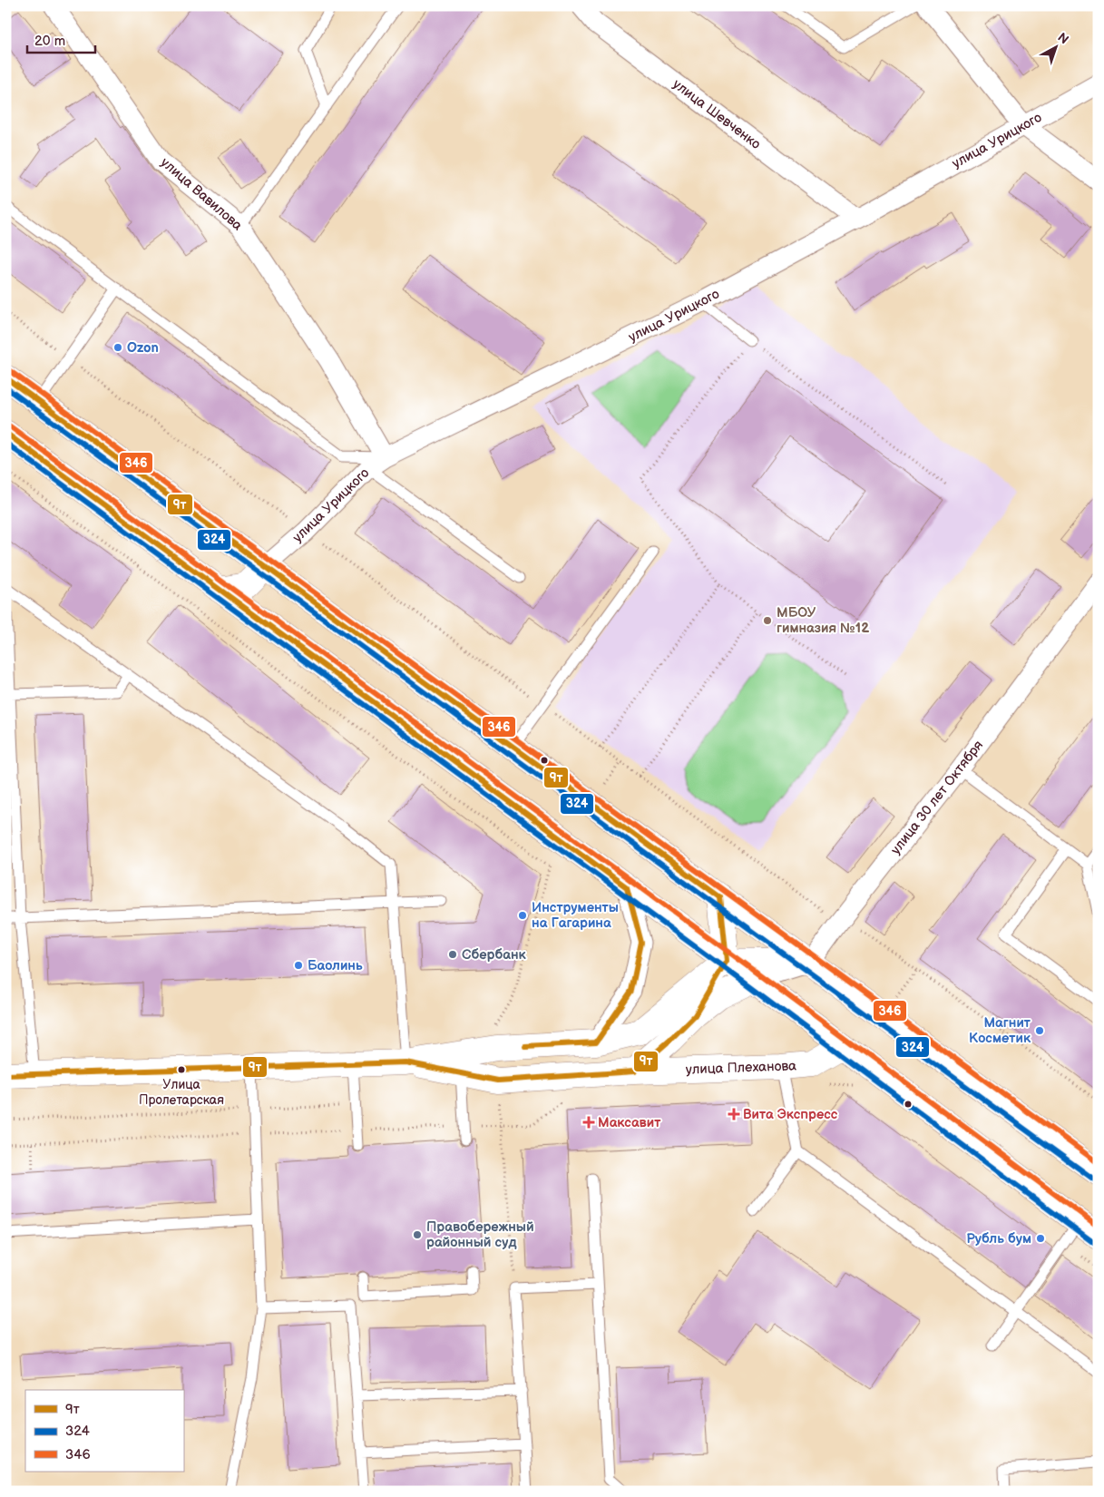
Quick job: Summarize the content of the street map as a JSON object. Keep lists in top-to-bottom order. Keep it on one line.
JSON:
{"streets":{"main road":["улица Плеханова"],"street":["улица Шевченко","улица Урицкого","улица Вавилова","улица 30 лет Октября"]},"crossings":[["улица Шевченко","улица Урицкого"],["улица Урицкого","улица Вавилова"]],"places":{"other":["Ozon","МБОУ гимназия №12","Инструменты на Гагарина","Сбербанк","Баолинь","Магнит Косметик","Улица Пролетарская","Правобережный районный суд","Рубль бум"],"health":["Вита Экспресс","Максавит"]},"lines":["transit line 346","transit line 9т","transit line 324"],"legend":["9т","324","346"],"scale_bar":"20 m","north":"top right"}
